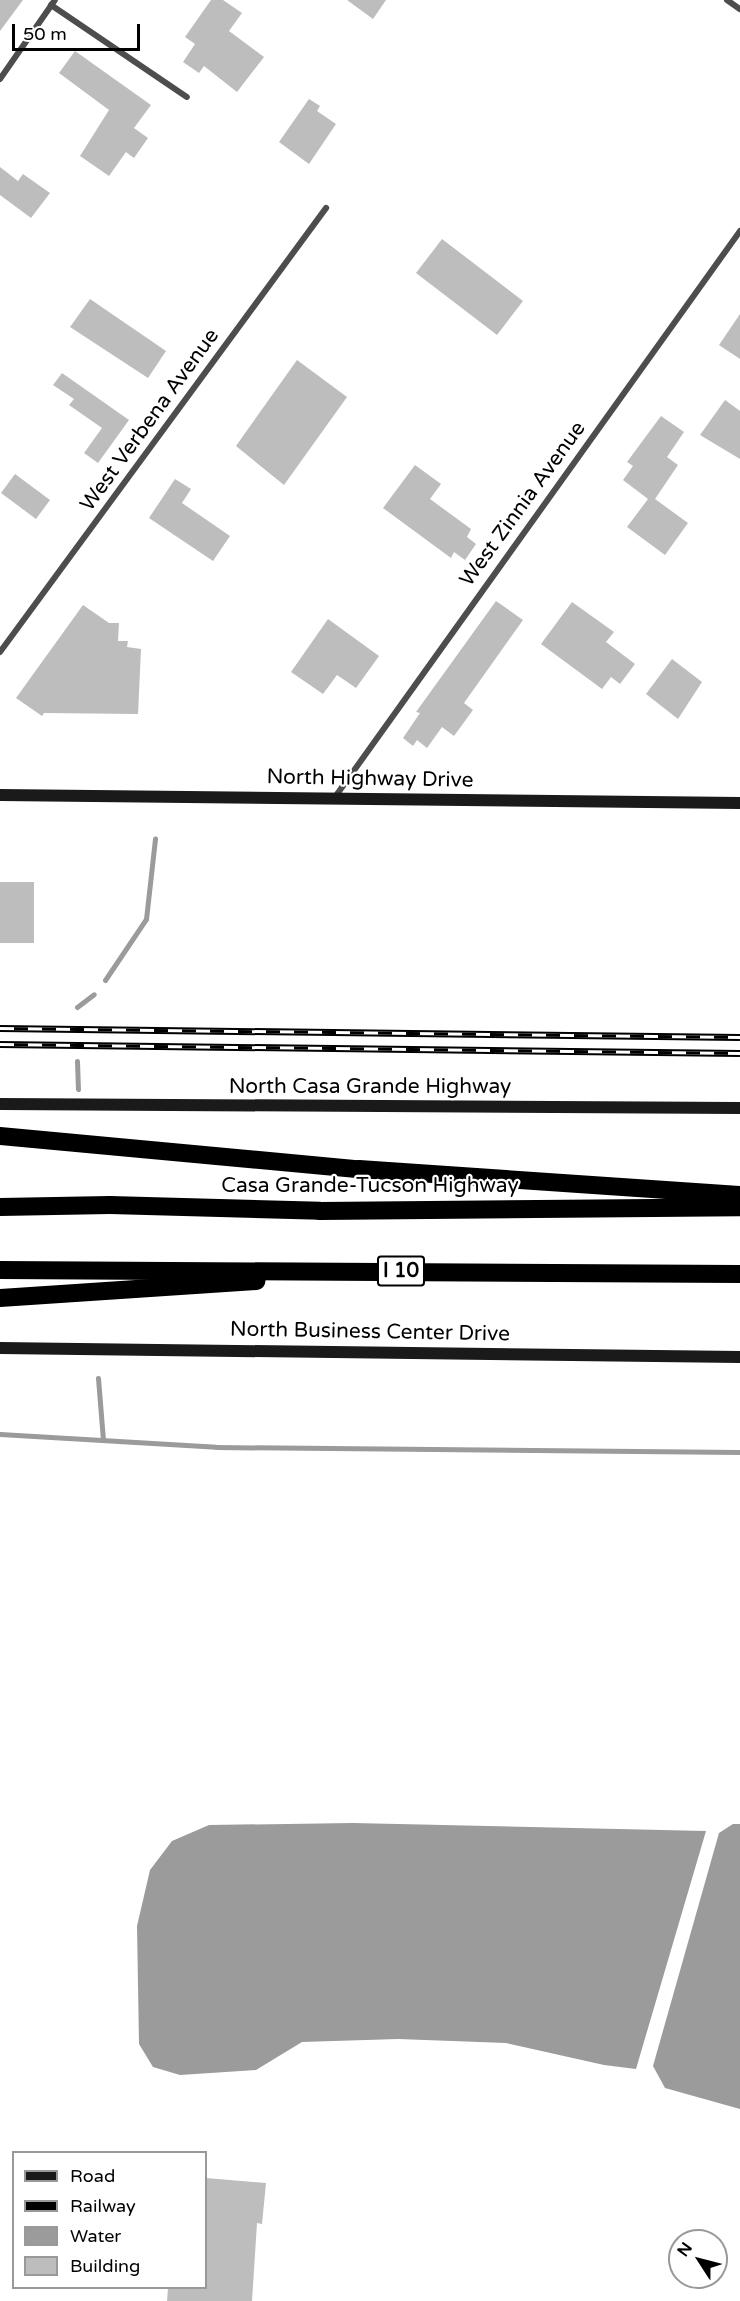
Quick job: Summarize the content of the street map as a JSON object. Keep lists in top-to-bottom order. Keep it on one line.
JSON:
{"streets":{"highway":["Casa Grande-Tucson Highway","I 10"],"main road":["North Highway Drive","North Casa Grande Highway","North Business Center Drive"],"street":["West Verbena Avenue","West Zinnia Avenue"]},"crossings":[["West Zinnia Avenue","North Highway Drive"]],"legend":["Road","Railway","Water","Building"],"scale_bar":"50 m","north":"top left"}
